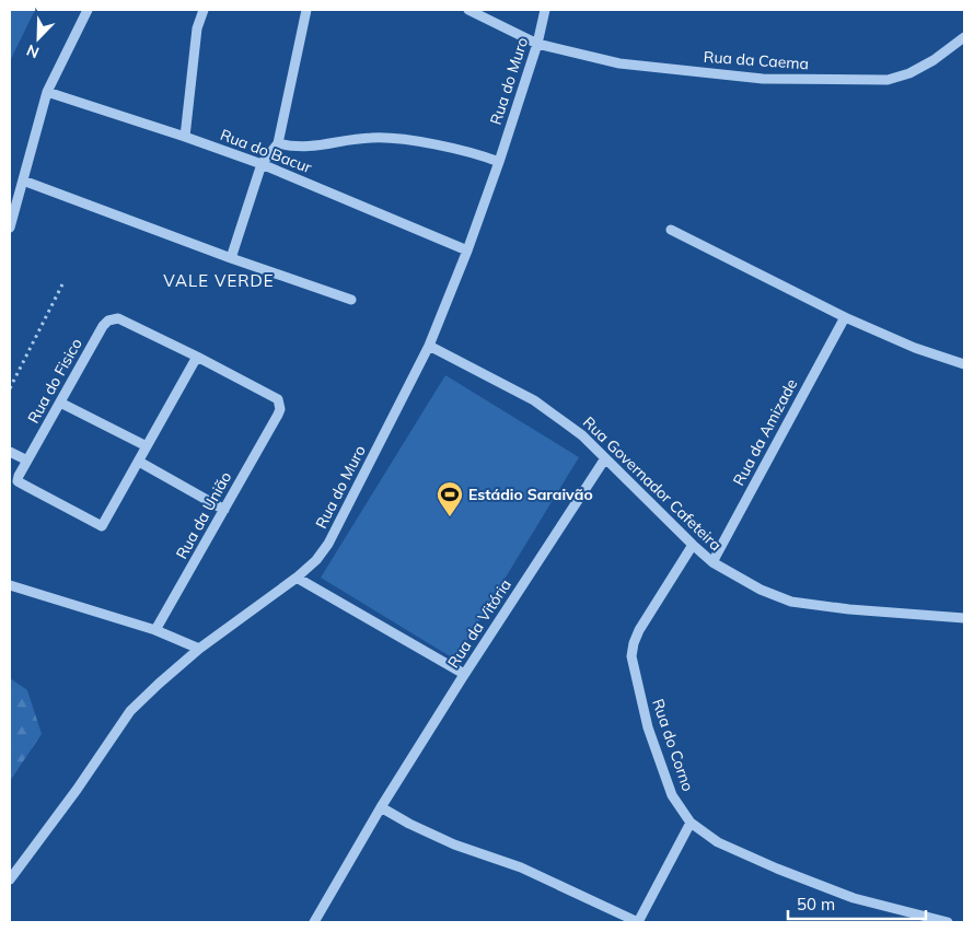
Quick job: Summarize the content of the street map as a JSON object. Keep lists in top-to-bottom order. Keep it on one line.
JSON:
{"streets":{"street":["Rua da Caema","Rua do Muro","Rua do Bacur","Rua do Fisico","Rua da Amizade","Rua Governador Cafeteira","Rua da União","Rua da Vitória","Rua do Corno"]},"crossings":[["Rua da Caema","Rua do Muro"],["Rua do Muro","Rua do Bacur"],["Rua do Muro","Rua Governador Cafeteira"],["Rua do Fisico","Rua da União"],["Rua da Amizade","Rua Governador Cafeteira"],["Rua Governador Cafeteira","Rua da Vitória"],["Rua Governador Cafeteira","Rua do Corno"]],"districts":["VALE VERDE"],"places":{"sports":["Estádio Saraivão"]},"scale_bar":"50 m","north":"bottom left"}
